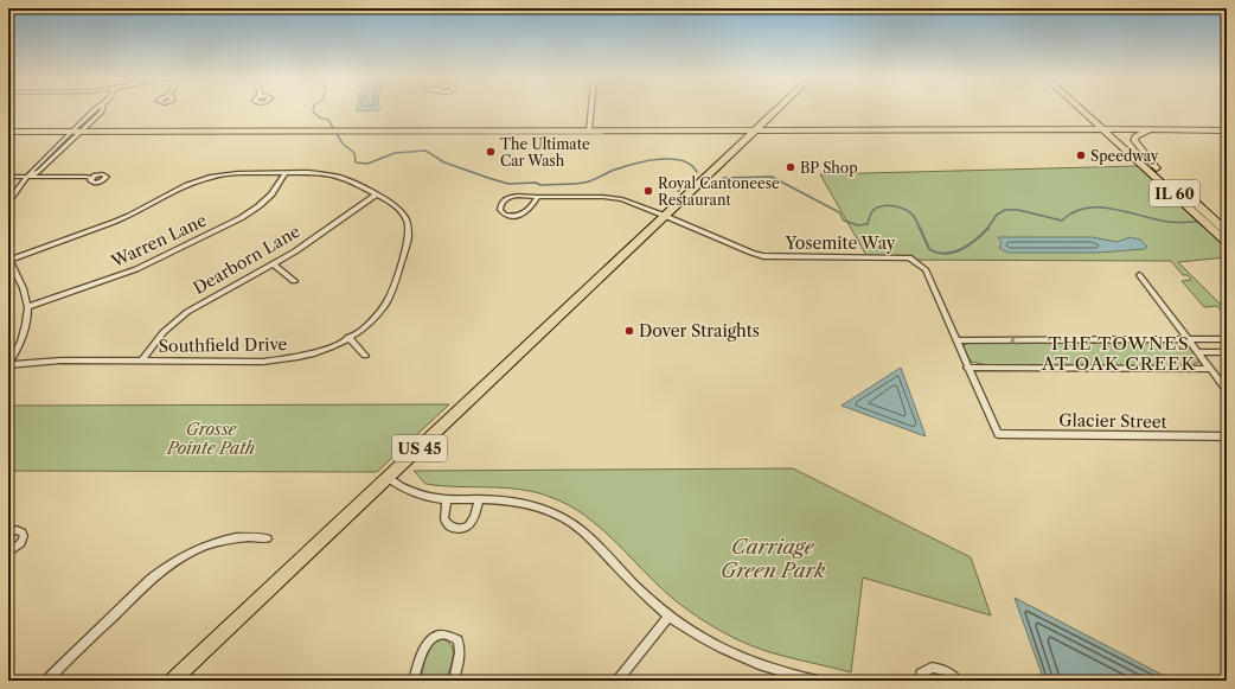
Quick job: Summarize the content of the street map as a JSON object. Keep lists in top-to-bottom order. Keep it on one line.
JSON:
{"streets":{"main road":["IL 60","US 45"],"street":["Warren Lane","Yosemite Way","Dearborn Lane","Southfield Drive","Glacier Street"]},"crossings":[["Warren Lane","Southfield Drive"],["Yosemite Way","Glacier Street"],["Yosemite Way","US 45"],["Dearborn Lane","Southfield Drive"]],"districts":["THE TOWNES AT OAK CREEK"],"parks":["Grosse Pointe Path","Carriage Green Park"],"places":["The Ultimate Car Wash","Speedway","BP Shop","Royal Cantoneese Restaurant","Dover Straights"]}
